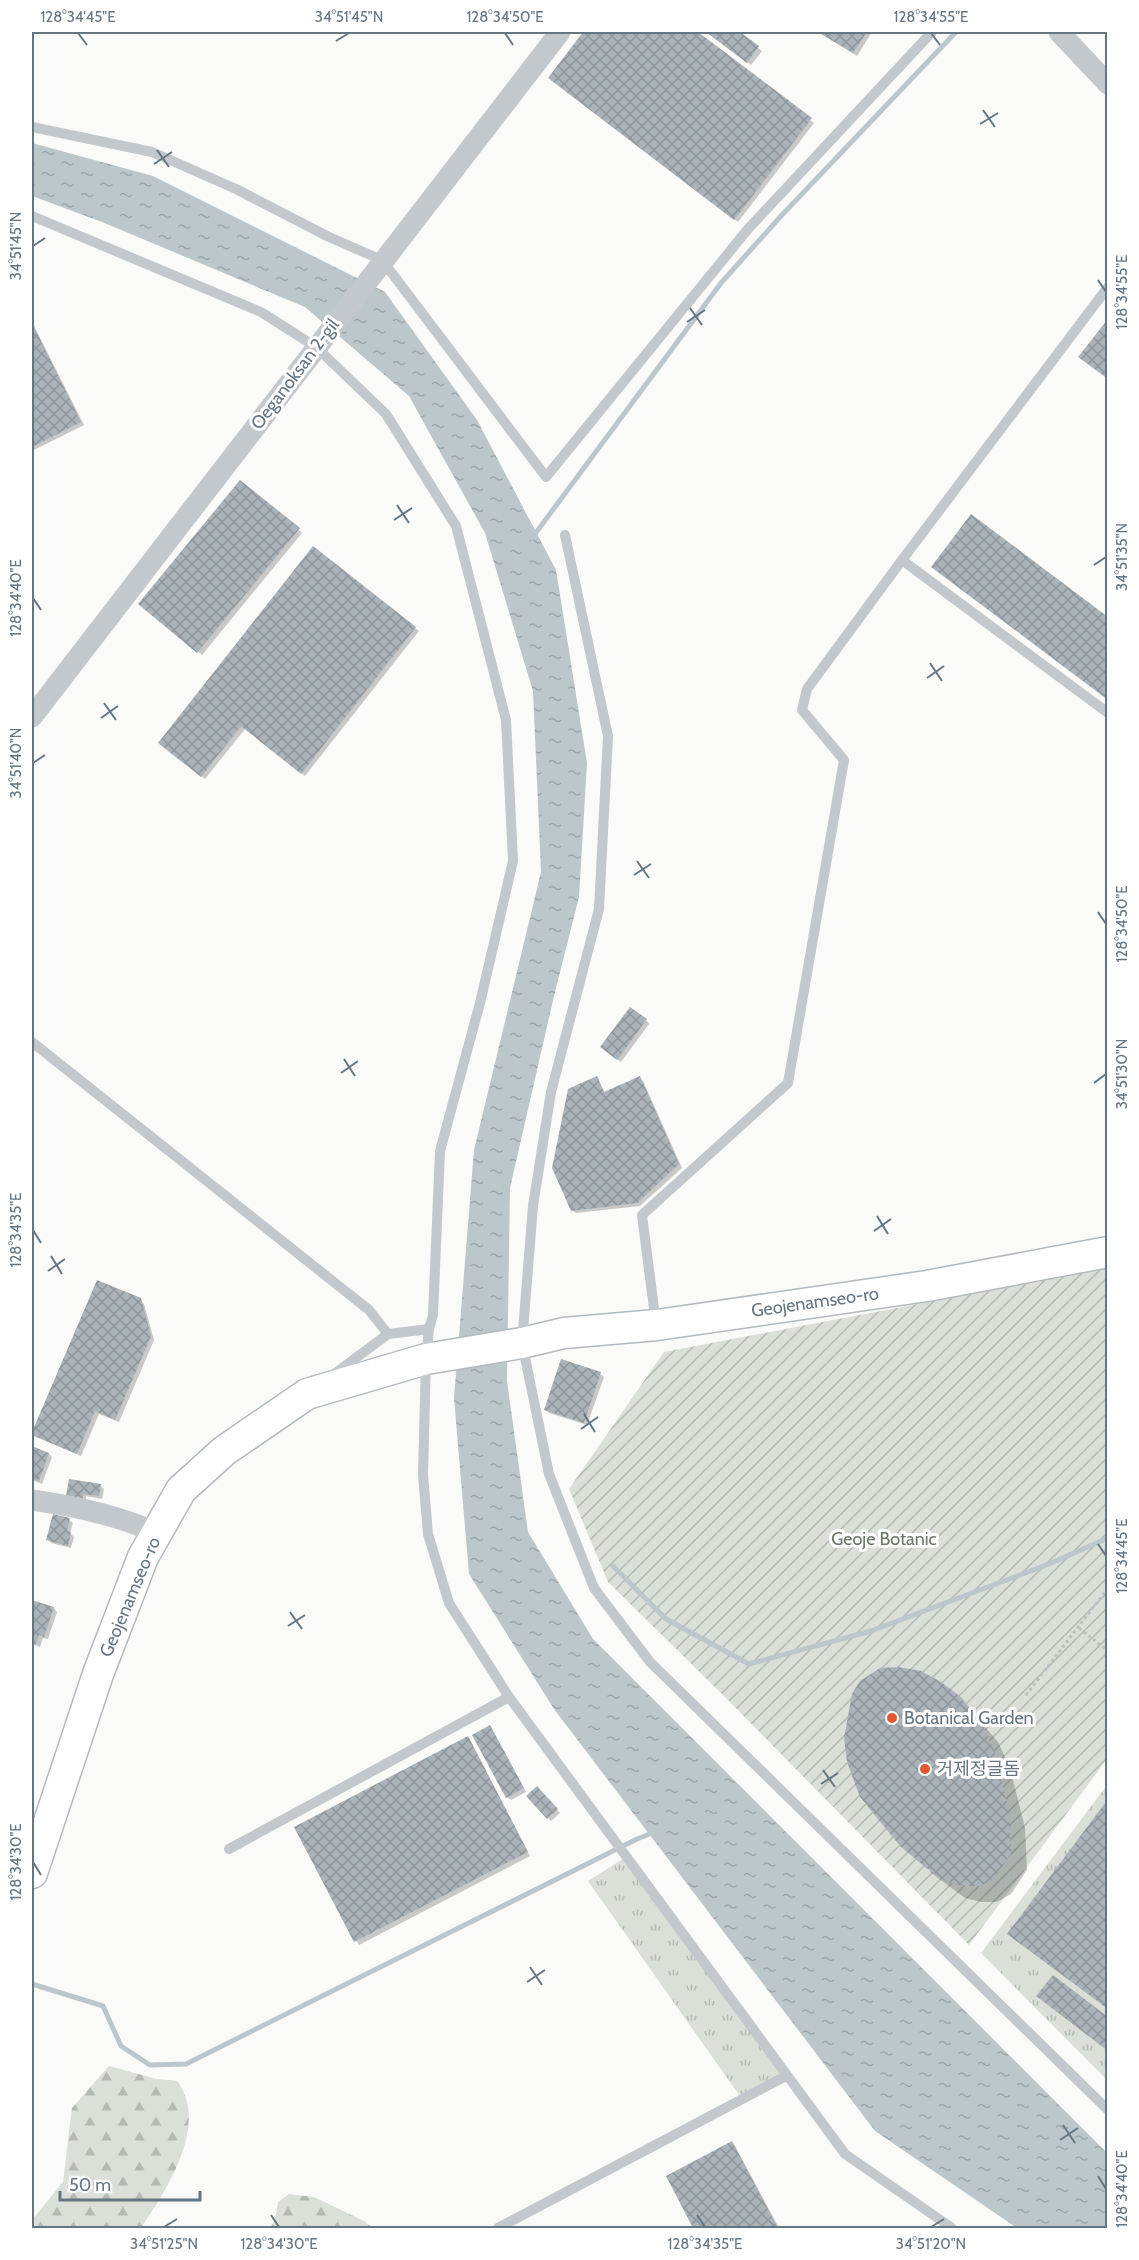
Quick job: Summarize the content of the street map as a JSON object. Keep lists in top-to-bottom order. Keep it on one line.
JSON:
{"streets":{"main road":["Geojenamseo-ro"],"street":["Oeganoksan 2-gil"]},"parks":["Geoje Botanic"],"places":["Botanical Garden","거제정글돔"],"scale_bar":"50 m","coordinates":["128°34'45\"E","34°51'45\"N","128°34'50\"E","128°34'55\"E","34°51'35\"N","128°34'40\"E","34°51'40\"N","34°51'30\"N","128°34'35\"E","128°34'30\"E","34°51'25\"N","34°51'20\"N"]}
